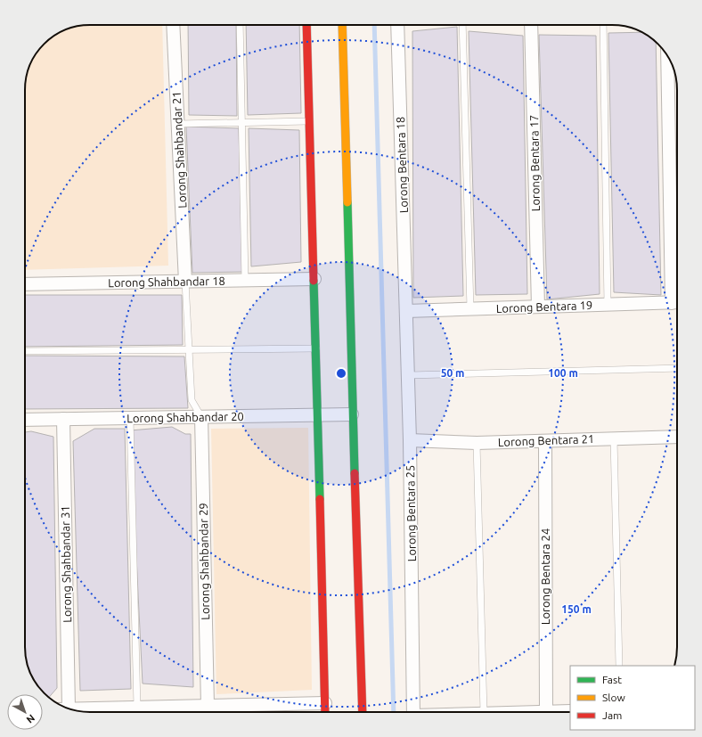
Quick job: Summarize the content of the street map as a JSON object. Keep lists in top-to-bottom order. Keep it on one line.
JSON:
{"streets":{"street":["Lorong Shahbandar 21","Lorong Bentara 17","Lorong Bentara 18","Lorong Shahbandar 18","Lorong Bentara 19","Lorong Shahbandar 20","Lorong Bentara 21","Lorong Bentara 25","Lorong Shahbandar 29","Lorong Shahbandar 31","Lorong Bentara 24"]},"crossings":[["Lorong Shahbandar 21","Lorong Shahbandar 18"],["Lorong Bentara 17","Lorong Bentara 19"],["Lorong Bentara 18","Lorong Bentara 19"],["Lorong Bentara 18","Lorong Bentara 25"],["Lorong Bentara 19","Lorong Bentara 25"],["Lorong Shahbandar 20","Lorong Shahbandar 29"],["Lorong Shahbandar 20","Lorong Shahbandar 31"],["Lorong Bentara 21","Lorong Bentara 25"],["Lorong Bentara 21","Lorong Bentara 24"]],"legend":["Fast","Slow","Jam"],"north":"bottom right","rings":["50 m","100 m","150 m"]}
